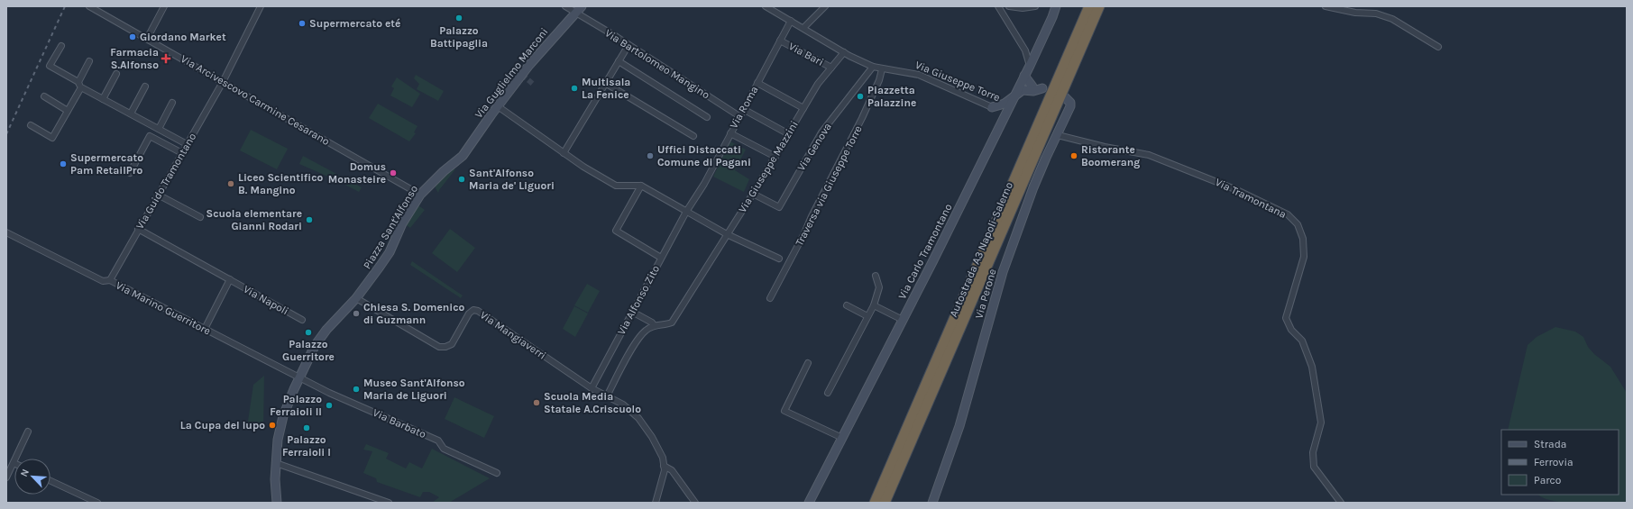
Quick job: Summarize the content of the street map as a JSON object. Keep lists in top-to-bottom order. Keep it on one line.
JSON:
{"streets":{"highway":["Autostrada A3 Napoli-Salerno"],"street":["Via Bari","Via Bartolomeo Mangino","Via Guglielmo Marconi","Via Giuseppe Torre","Via Arcivescovo Carmine Cesarano","Via Roma","Via Genova","Via Giuseppe Mazzini","Via Guido Tramontano","Traversa via Giuseppe Torre","Via Tramontana","Piazza Sant'Alfonso","Via Carlo Tramontano","Via Perone","Via Napoli","Via Alfonso Zito","Via Marino Guerritore","Via Mangiaverri","Via Barbato"]},"crossings":[["Via Bari","Via Roma"],["Via Bari","Via Giuseppe Mazzini"],["Via Bartolomeo Mangino","Via Guglielmo Marconi"],["Via Bartolomeo Mangino","Via Roma"],["Via Guglielmo Marconi","Piazza Sant'Alfonso"],["Via Giuseppe Torre","Via Roma"],["Via Giuseppe Torre","Via Genova"],["Via Giuseppe Torre","Via Giuseppe Mazzini"],["Via Giuseppe Torre","Traversa via Giuseppe Torre"],["Via Giuseppe Torre","Via Carlo Tramontano"],["Via Arcivescovo Carmine Cesarano","Via Guido Tramontano"],["Via Arcivescovo Carmine Cesarano","Piazza Sant'Alfonso"],["Via Roma","Via Alfonso Zito"],["Via Genova","Via Giuseppe Mazzini"],["Via Guido Tramontano","Via Napoli"],["Via Guido Tramontano","Via Marino Guerritore"],["Via Tramontana","Via Perone"],["Piazza Sant'Alfonso","Via Marino Guerritore"],["Piazza Sant'Alfonso","Via Mangiaverri"],["Piazza Sant'Alfonso","Via Barbato"],["Via Alfonso Zito","Via Mangiaverri"],["Via Marino Guerritore","Via Barbato"]],"places":{"other":["Palazzo Battipaglia","Supermercato eté","Giordano Market","Multisala La Fenice","Piazzetta Palazzine","Uffici Distaccati Comune di Pagani","Ristorante Boomerang","Supermercato Pam RetailPro","Domus Monasteire","Sant'Alfonso Maria de' Liguori","Liceo Scientifico B. Mangino","Scuola elementare Gianni Rodari","Chiesa S. Domenico di Guzmann","Palazzo Guerritore","Museo Sant'Alfonso Maria de Liguori","Scuola Media Statale A.Criscuolo","Palazzo Ferraioli II","La Cupa del lupo","Palazzo Ferraioli I"],"health":["Farmacia S.Alfonso"]},"legend":["Strada","Ferrovia","Parco"],"north":"top left"}
